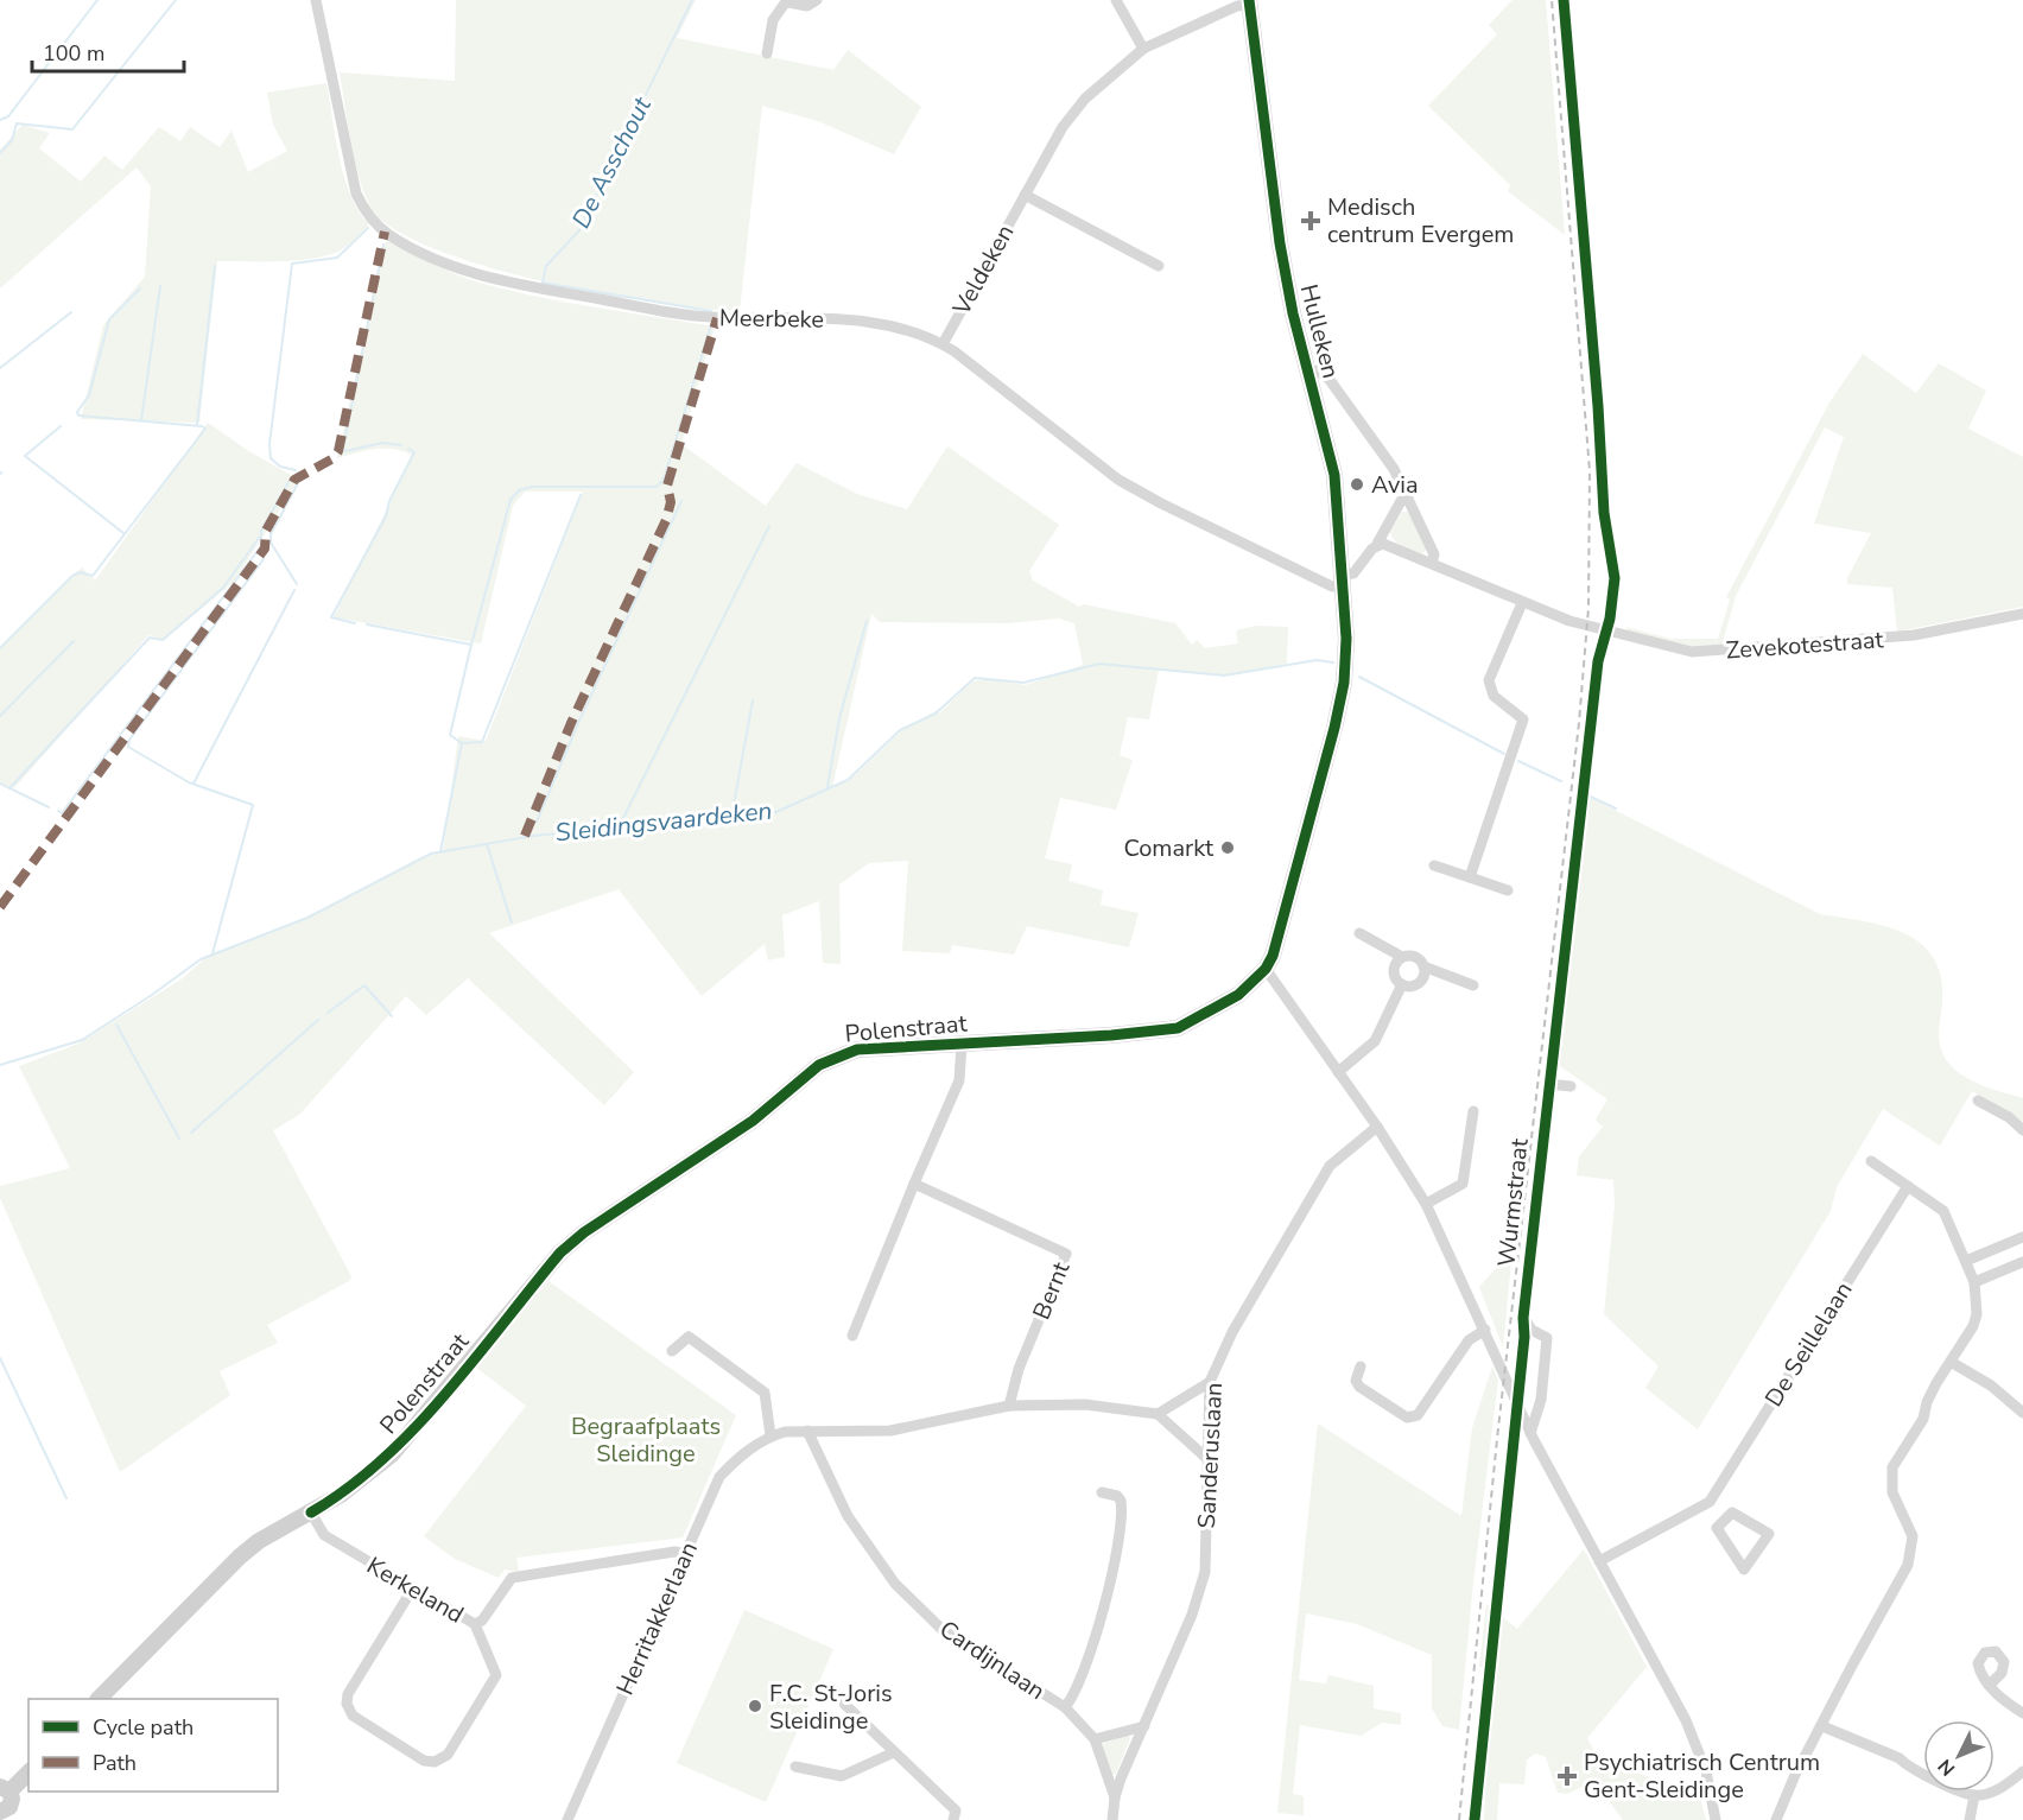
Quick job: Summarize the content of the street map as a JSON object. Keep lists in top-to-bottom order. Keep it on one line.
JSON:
{"streets":{"main road":["Hulleken","Polenstraat"],"street":["Veldeken","Meerbeke","Zevekotestraat","Wurmstraat","Bernt","De Seillelaan","Sanderuslaan","Kerkeland","Herritakkerlaan","Cardijnlaan"]},"crossings":[["Veldeken","Meerbeke"],["Veldeken","Hulleken"],["Meerbeke","Hulleken"],["Hulleken","Polenstraat"],["Polenstraat","Wurmstraat"],["Polenstraat","Kerkeland"],["Wurmstraat","De Seillelaan"],["Wurmstraat","Sanderuslaan"],["Bernt","Herritakkerlaan"],["Sanderuslaan","Cardijnlaan"],["Kerkeland","Herritakkerlaan"],["Herritakkerlaan","Cardijnlaan"]],"water":["De Asschout","Sleidingsvaardeken"],"parks":["Begraafplaats Sleidinge"],"places":{"health":["Medisch centrum Evergem","Psychiatrisch Centrum Gent-Sleidinge"],"other":["Avia","Comarkt","F.C. St-Joris Sleidinge"]},"legend":["Cycle path","Path"],"scale_bar":"100 m","north":"bottom left"}
